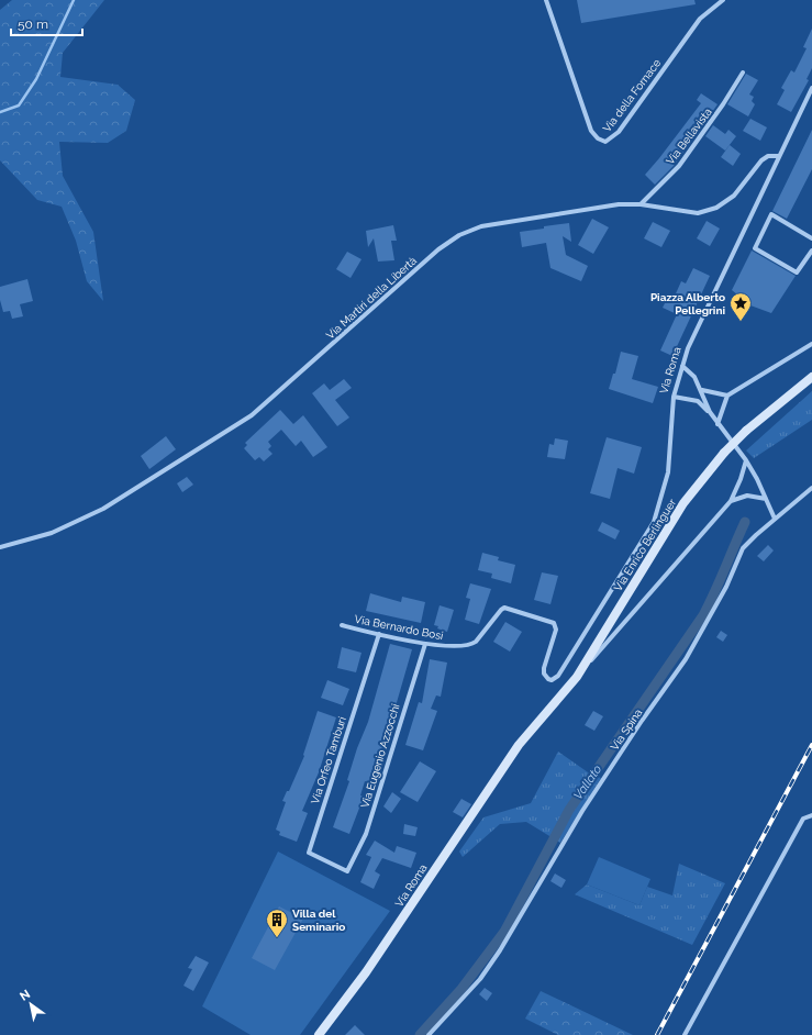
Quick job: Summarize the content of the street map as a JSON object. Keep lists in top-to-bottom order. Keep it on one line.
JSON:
{"streets":{"main road":["Via Roma","Via Enrico Berlinguer"],"street":["Via della Fornace","Via Bellavista","Via Martiri della Libertà","Via Bernardo Bosi","Via Spina","Via Eugenio Azzocchi","Via Orfeo Tamburi"]},"crossings":[["Via Bellavista","Via Martiri della Libertà"],["Via Martiri della Libertà","Via Roma"],["Via Roma","Via Enrico Berlinguer"],["Via Roma","Via Bernardo Bosi"],["Via Bernardo Bosi","Via Eugenio Azzocchi"],["Via Bernardo Bosi","Via Orfeo Tamburi"],["Via Eugenio Azzocchi","Via Orfeo Tamburi"]],"water":["Vallato"],"places":{"place":["Piazza Alberto Pellegrini"],"building":["Villa del Seminario"]},"scale_bar":"50 m","north":"top left"}
